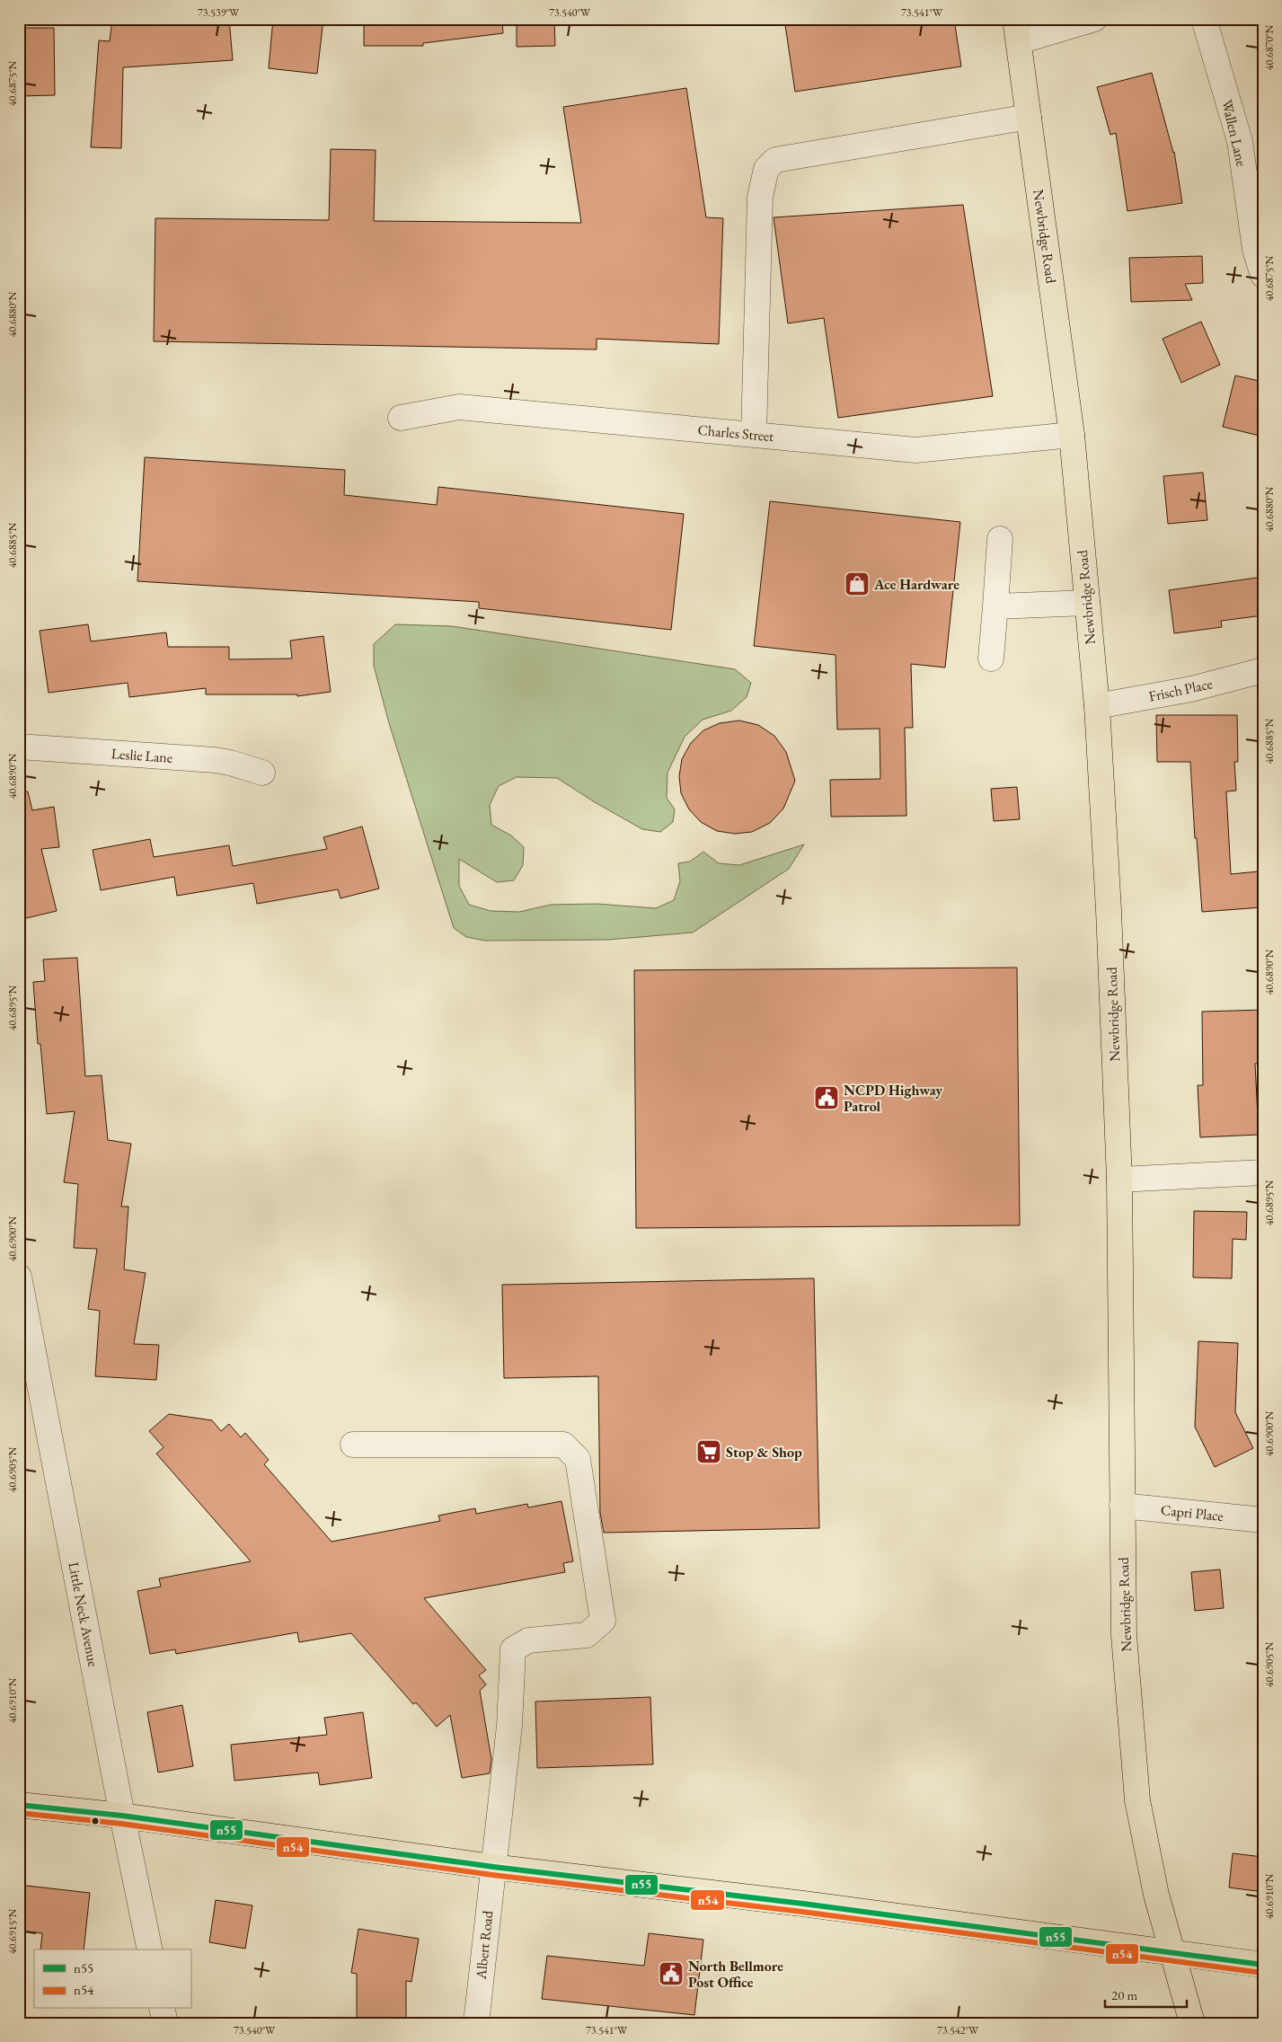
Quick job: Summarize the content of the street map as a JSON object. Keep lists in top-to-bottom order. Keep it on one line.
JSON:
{"streets":{"main road":["Newbridge Road"],"street":["Wallen Lane","Charles Street","Frisch Place","Leslie Lane","Capri Place","Little Neck Avenue","Albert Road"]},"crossings":[["Newbridge Road","Charles Street"],["Newbridge Road","Frisch Place"],["Newbridge Road","Capri Place"]],"places":{"shop":["Ace Hardware"],"public building":["NCPD Highway Patrol","North Bellmore Post Office"],"supermarket":["Stop & Shop"]},"lines":["transit line n55","transit line n54"],"legend":["n55","n54"],"scale_bar":"20 m","coordinates":["73.539°W","73.540°W","73.541°W","40.6870°N","40.6875°N","40.6880°N","40.6885°N","40.6890°N","40.6895°N","40.6900°N","40.6905°N","40.6910°N","40.6915°N","73.542°W"]}
